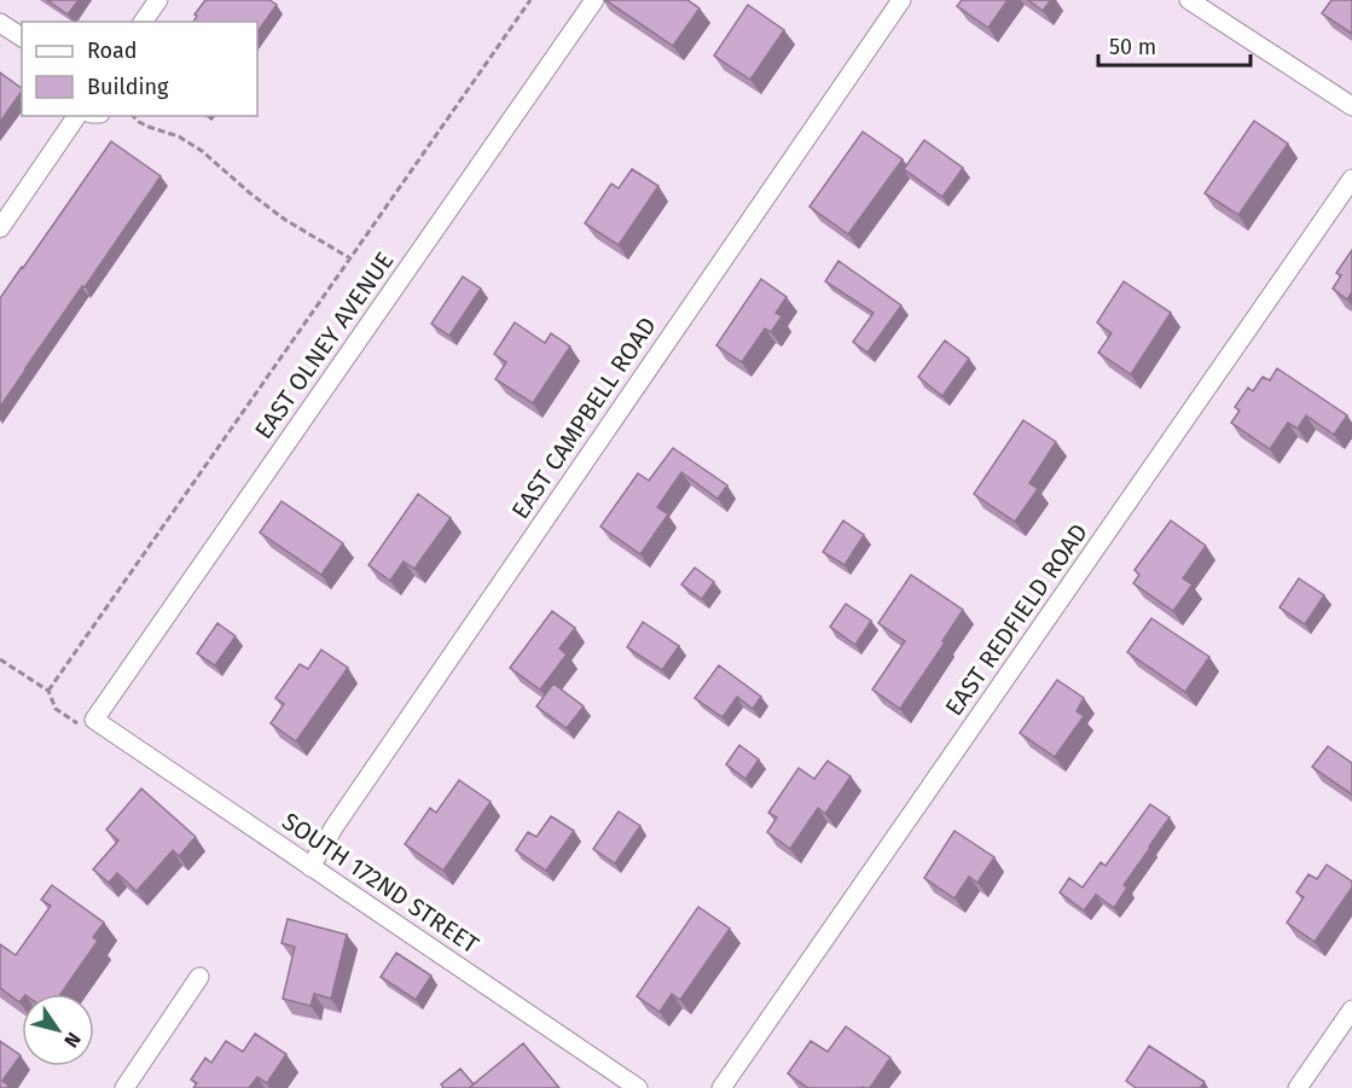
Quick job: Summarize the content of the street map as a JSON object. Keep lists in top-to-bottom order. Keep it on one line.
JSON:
{"streets":{"street":["EAST OLNEY AVENUE","EAST CAMPBELL ROAD","EAST REDFIELD ROAD","SOUTH 172ND STREET"]},"crossings":[["EAST OLNEY AVENUE","SOUTH 172ND STREET"],["EAST CAMPBELL ROAD","SOUTH 172ND STREET"]],"legend":["Road","Building"],"scale_bar":"50 m","north":"bottom right"}
